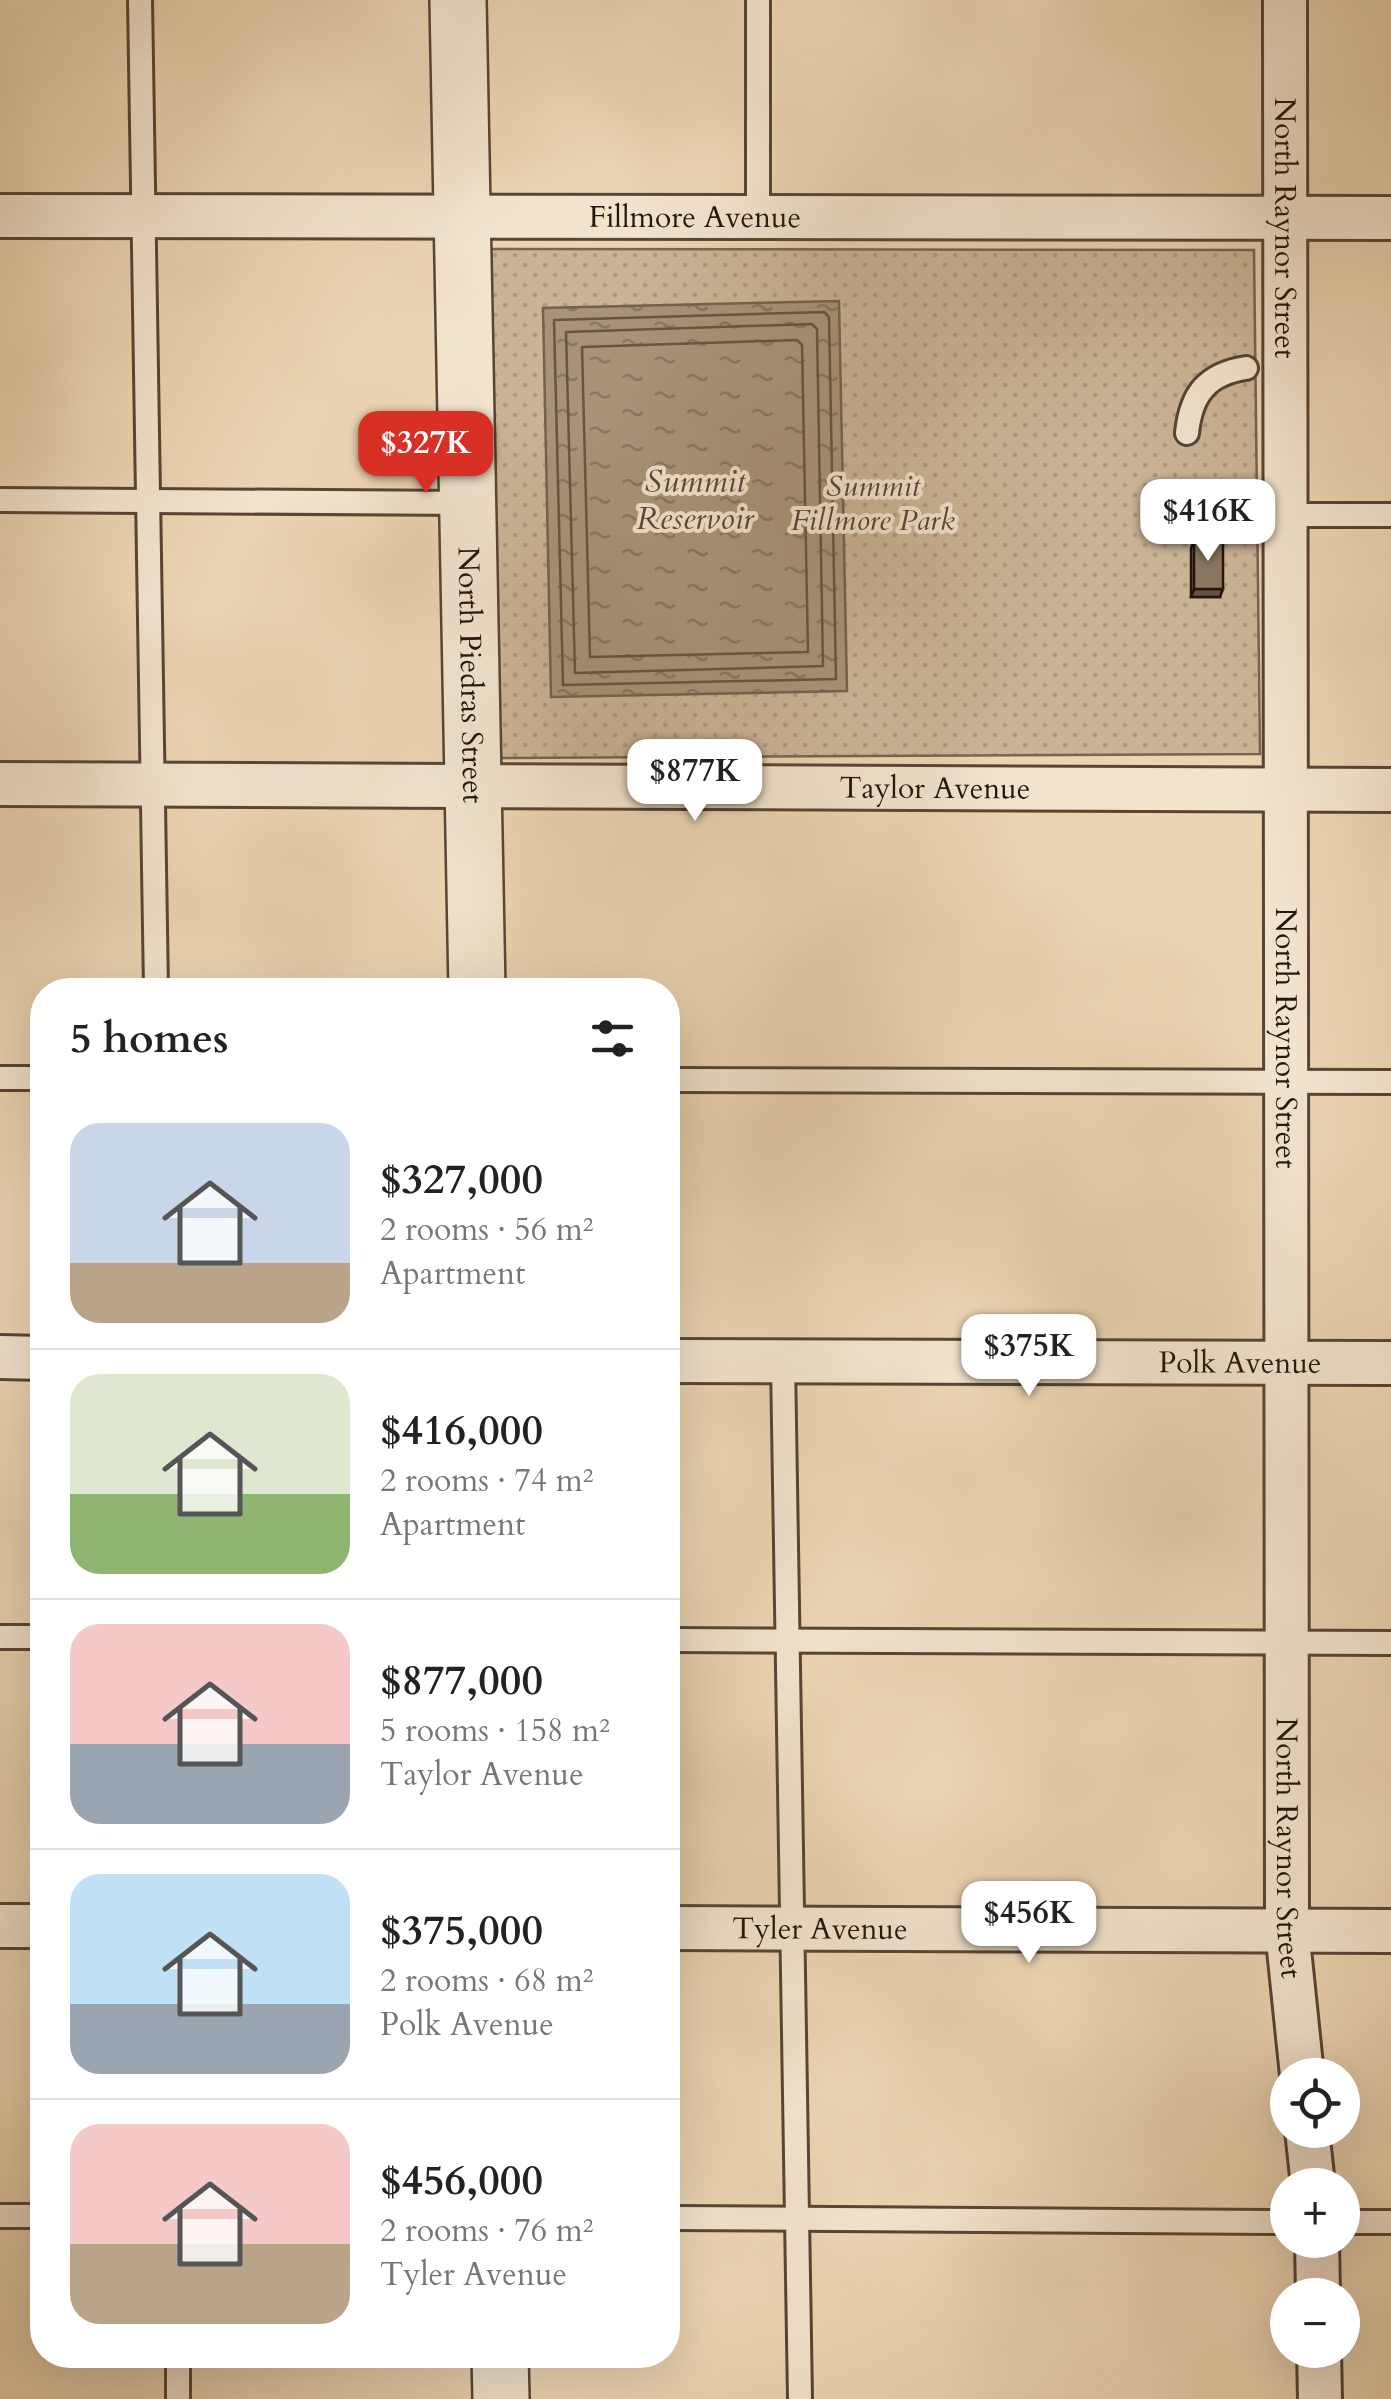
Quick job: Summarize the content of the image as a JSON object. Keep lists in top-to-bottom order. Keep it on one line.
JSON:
{"streets":{"street":["Fillmore Avenue","North Raynor Street","North Piedras Street","Taylor Avenue","Polk Avenue","Tyler Avenue"]},"crossings":[["Fillmore Avenue","North Raynor Street"],["Fillmore Avenue","North Piedras Street"],["North Raynor Street","Taylor Avenue"],["North Raynor Street","Polk Avenue"],["North Raynor Street","Tyler Avenue"],["North Piedras Street","Taylor Avenue"]],"water":["Summit Reservoir"],"parks":["Summit Fillmore Park"],"page":{"price":["$327K","$416K","$877K","$375K","$456K"],"heading":"5 homes","list":[{"name":"$327,000","note":"2 rooms · 56 m² · Apartment"},{"name":"$416,000","note":"2 rooms · 74 m² · Apartment"},{"name":"$877,000","note":"5 rooms · 158 m² · Taylor Avenue"},{"name":"$375,000","note":"2 rooms · 68 m² · Polk Avenue"},{"name":"$456,000","note":"2 rooms · 76 m² · Tyler Avenue"}],"map_buttons":["+","−"]}}
